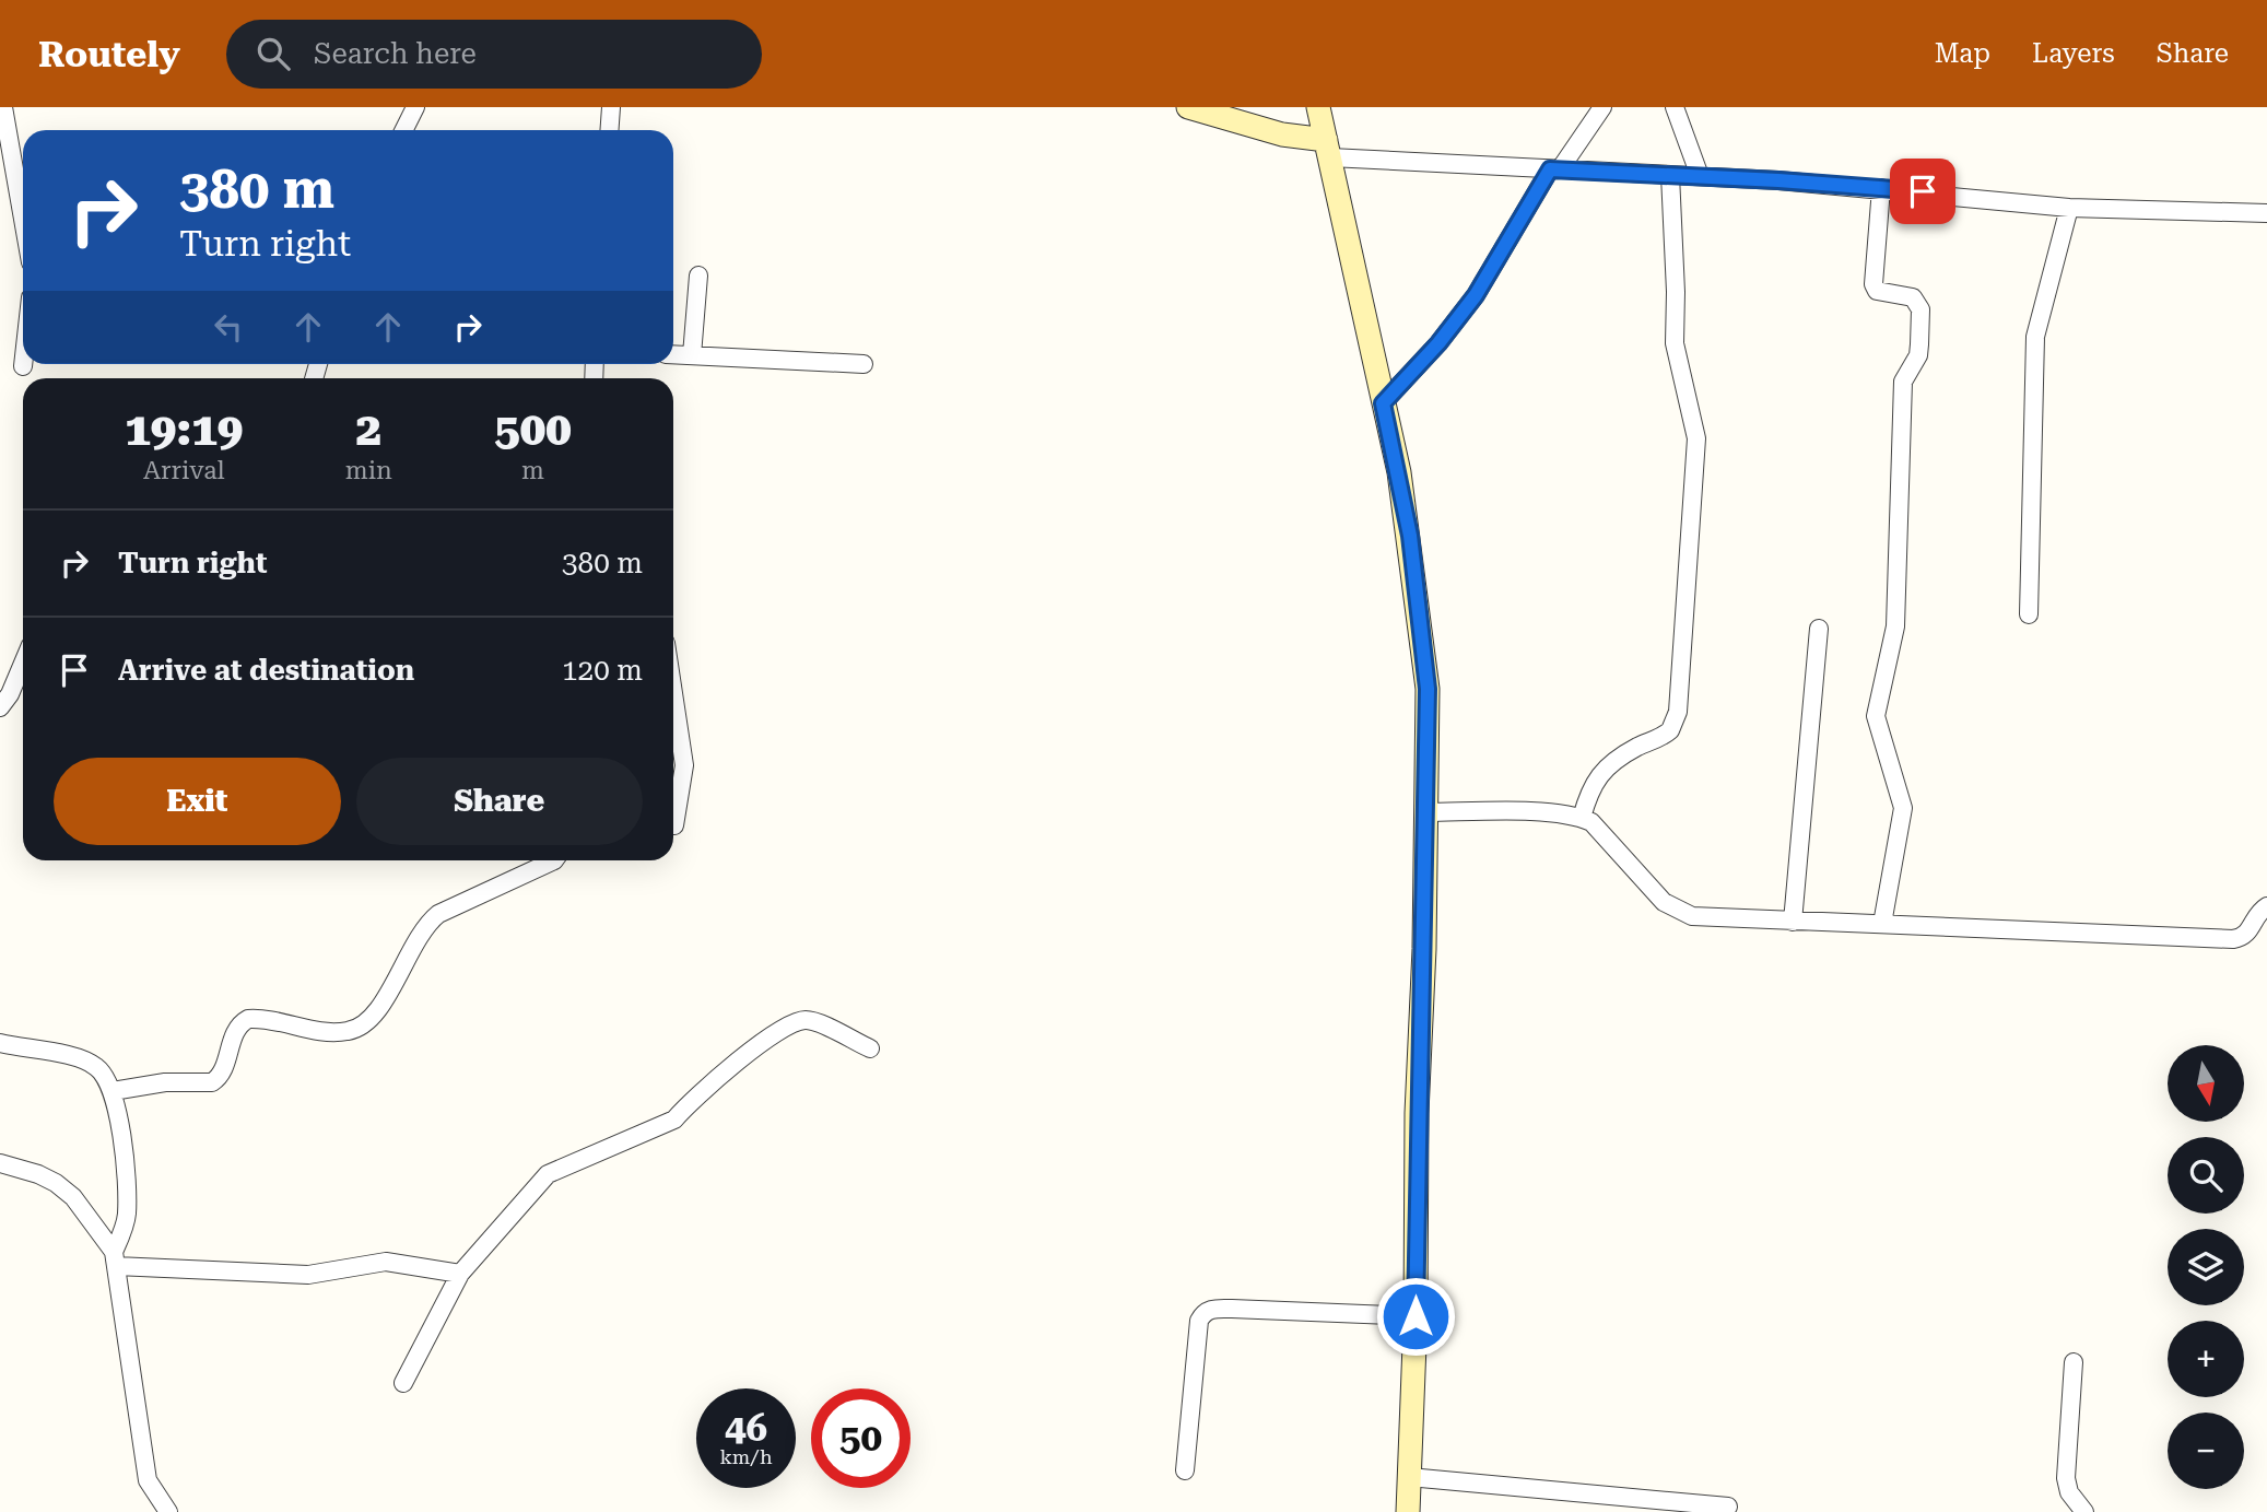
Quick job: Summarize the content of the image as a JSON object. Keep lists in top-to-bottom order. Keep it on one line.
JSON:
{"north":"bottom","page":{"header":"Routely","search":"Search here","nav":["Map","Layers","Share"],"turn":["380 m","Turn right"],"eta":["19:19","Arrival","2","min","500","m"],"list":[{"name":"Turn right","value":"380 m"},{"name":"Arrive at destination","value":"120 m"}],"buttons":["Exit","Share"],"map_buttons":["+","−"],"speed":"46 km/h","limit":"50"}}
